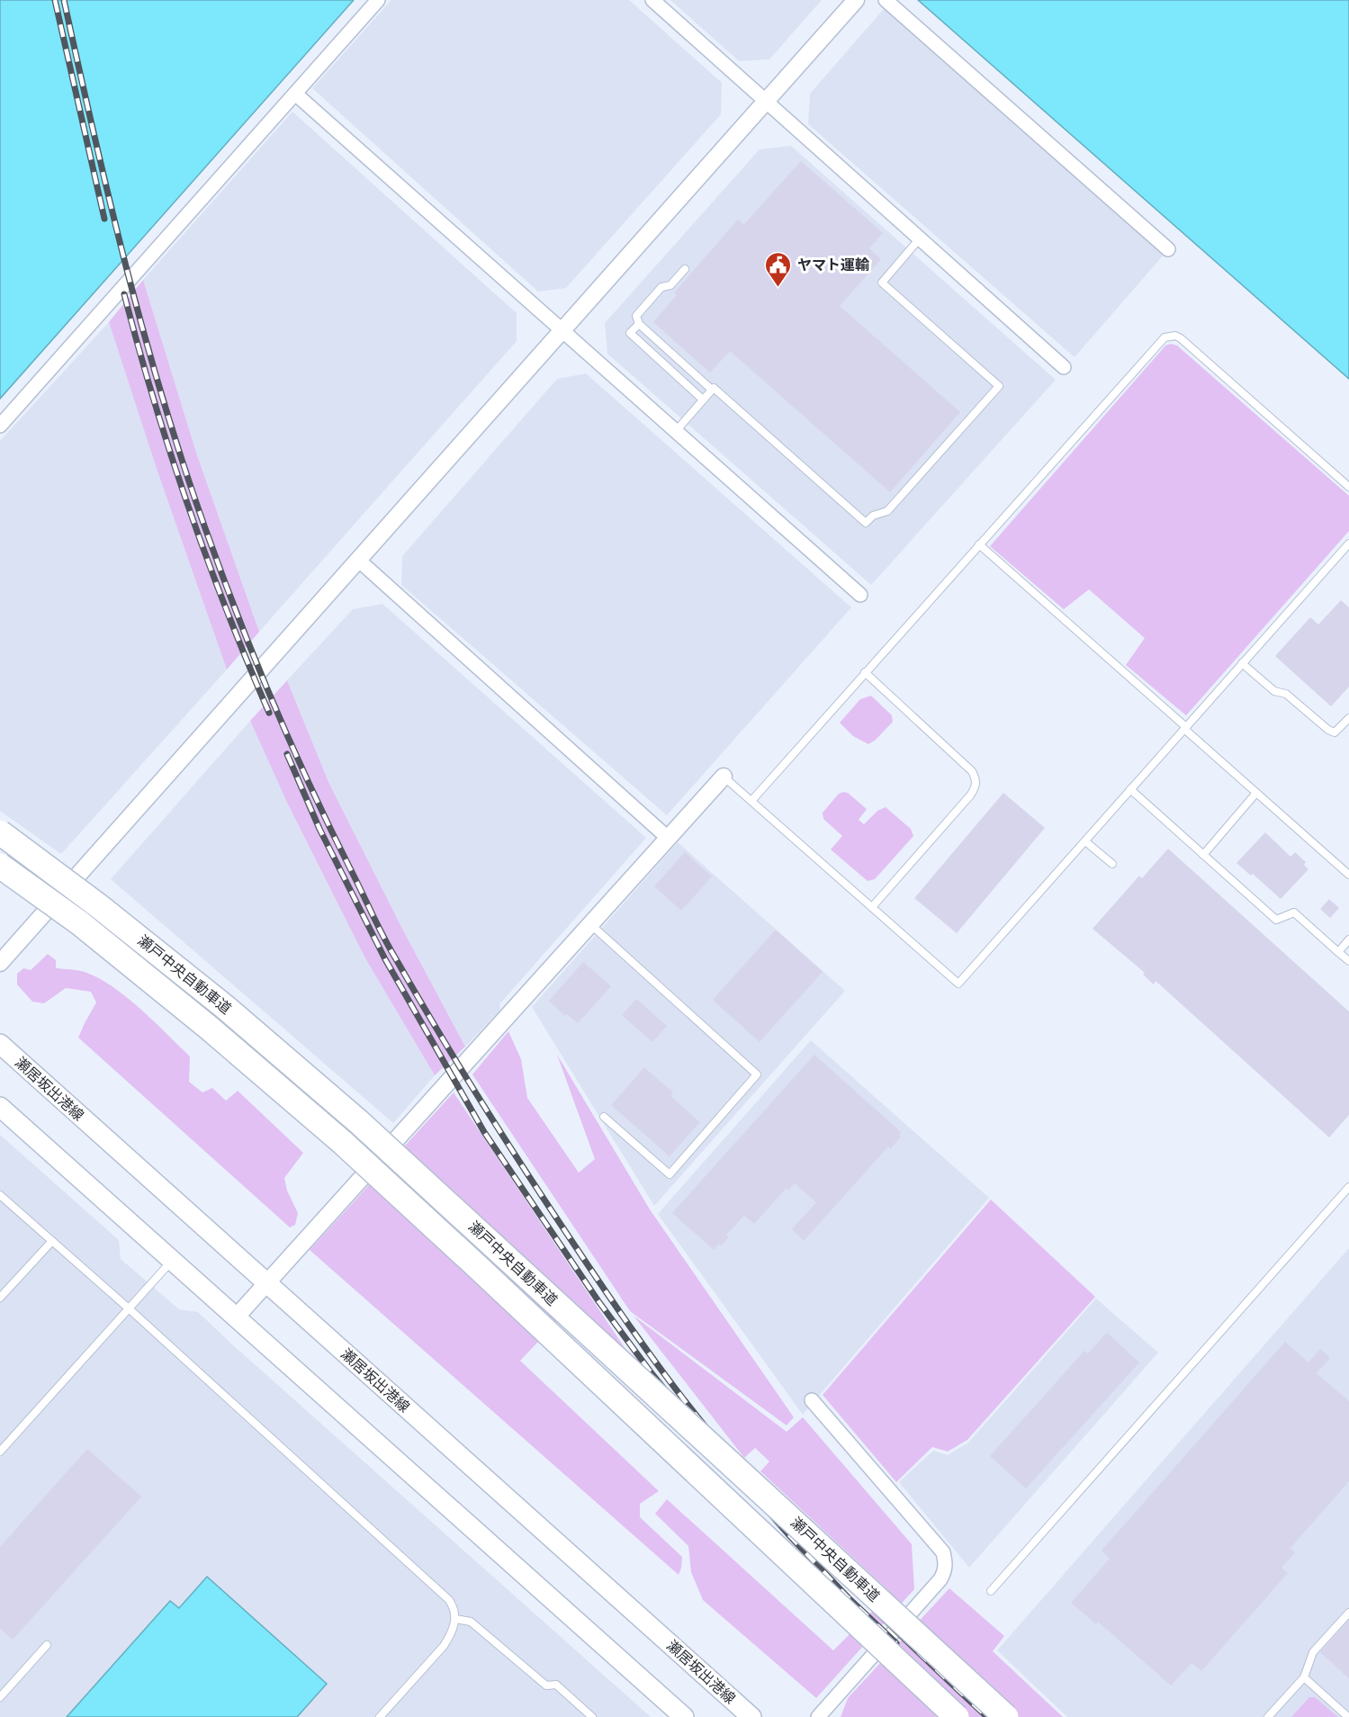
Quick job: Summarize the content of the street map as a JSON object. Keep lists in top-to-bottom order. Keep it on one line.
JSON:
{"streets":{"highway":["瀬戸中央自動車道"],"main road":["瀬居坂出港線"]},"places":{"public building":["ヤマト運輸"]}}
